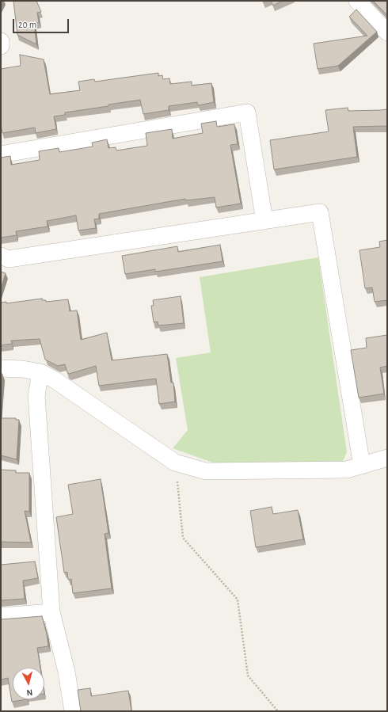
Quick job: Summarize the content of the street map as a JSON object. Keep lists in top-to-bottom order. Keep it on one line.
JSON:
{"scale_bar":"20 m","north":"bottom"}
